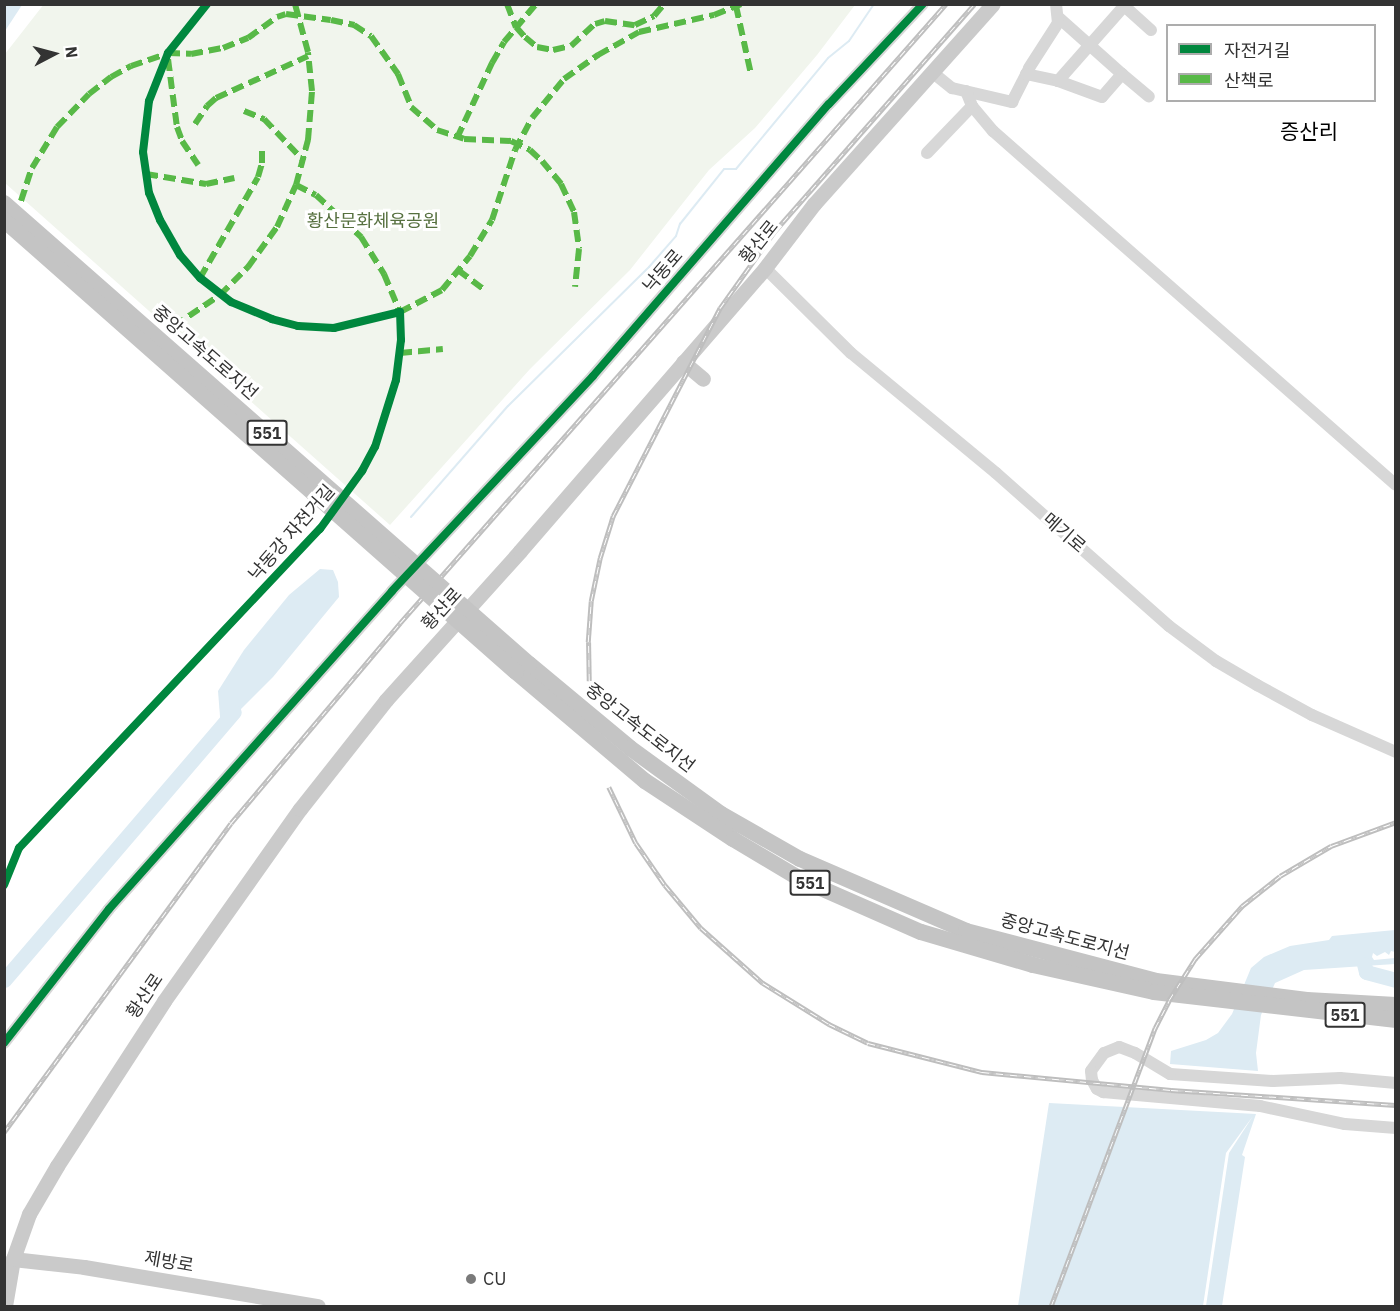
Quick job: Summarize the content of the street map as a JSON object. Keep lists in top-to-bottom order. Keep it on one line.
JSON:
{"streets":{"highway":["중앙고속도로지선","551"],"main road":["황산로","제방로"],"street":["낙동로","메기로"],"cycle path":["낙동강 자전거길"]},"crossings":[["황산로","메기로"],["황산로","제방로"]],"districts":["증산리"],"parks":["황산문화체육공원"],"places":["CU"],"legend":["자전거길","산책로"],"north":"right"}
